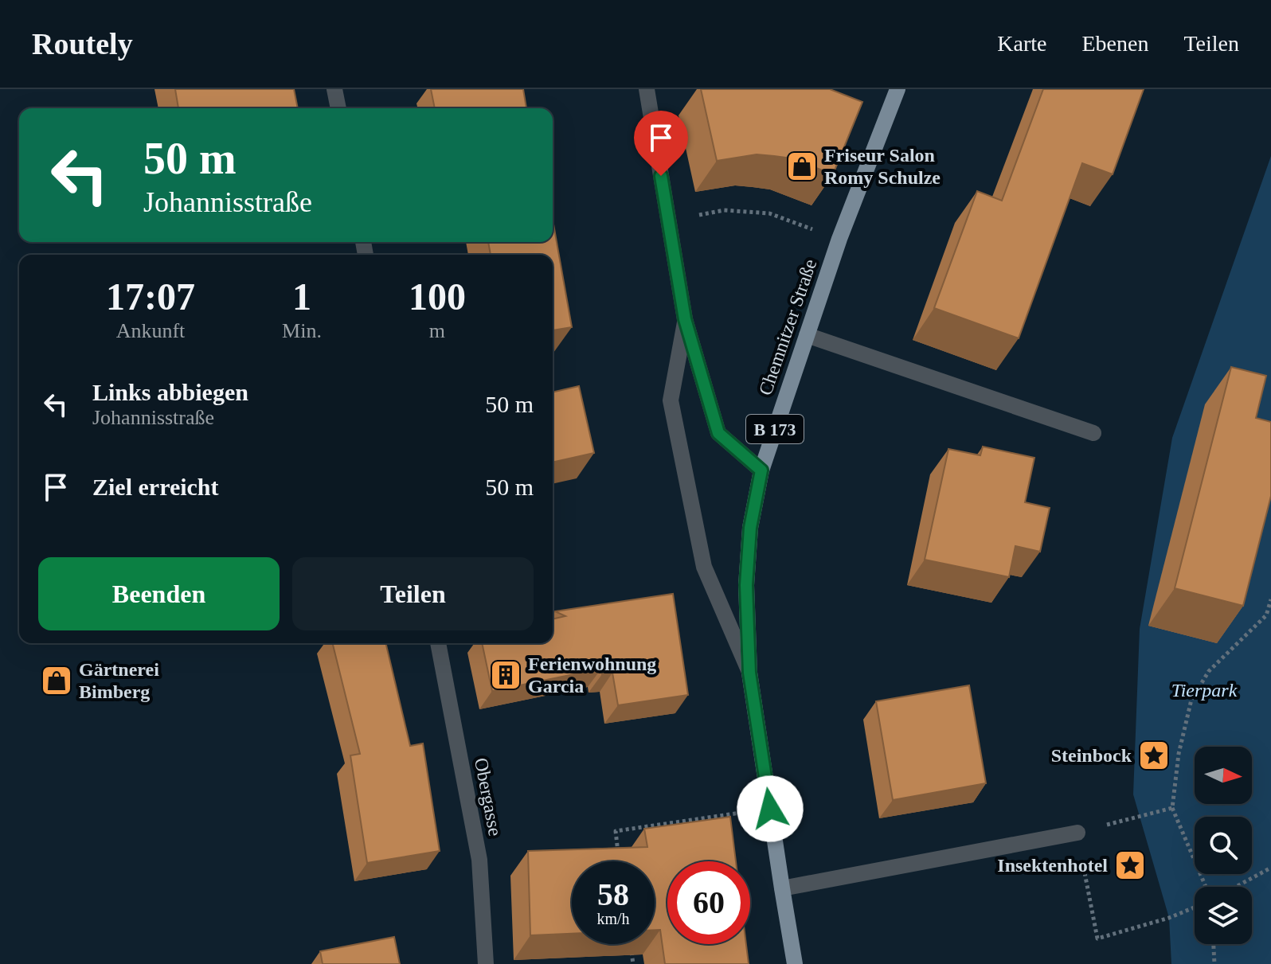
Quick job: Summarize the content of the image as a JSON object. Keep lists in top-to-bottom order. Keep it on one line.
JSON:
{"streets":{"main road":["Chemnitzer Straße","B 173"],"street":["Obergasse"]},"parks":["Tierpark"],"places":{"shop":["Friseur Salon Romy Schulze","Gärtnerei Bimberg"],"building":["Ferienwohnung Garcia"],"place":["Steinbock","Insektenhotel"]},"north":"right","page":{"header":"Routely","nav":["Karte","Ebenen","Teilen"],"turn":["50 m","Johannisstraße"],"eta":["17:07","Ankunft","1","Min.","100","m"],"list":[{"name":"Links abbiegen","note":"Johannisstraße","value":"50 m"},{"name":"Ziel erreicht","value":"50 m"}],"buttons":["Beenden","Teilen"],"speed":"58 km/h","limit":"60"}}
